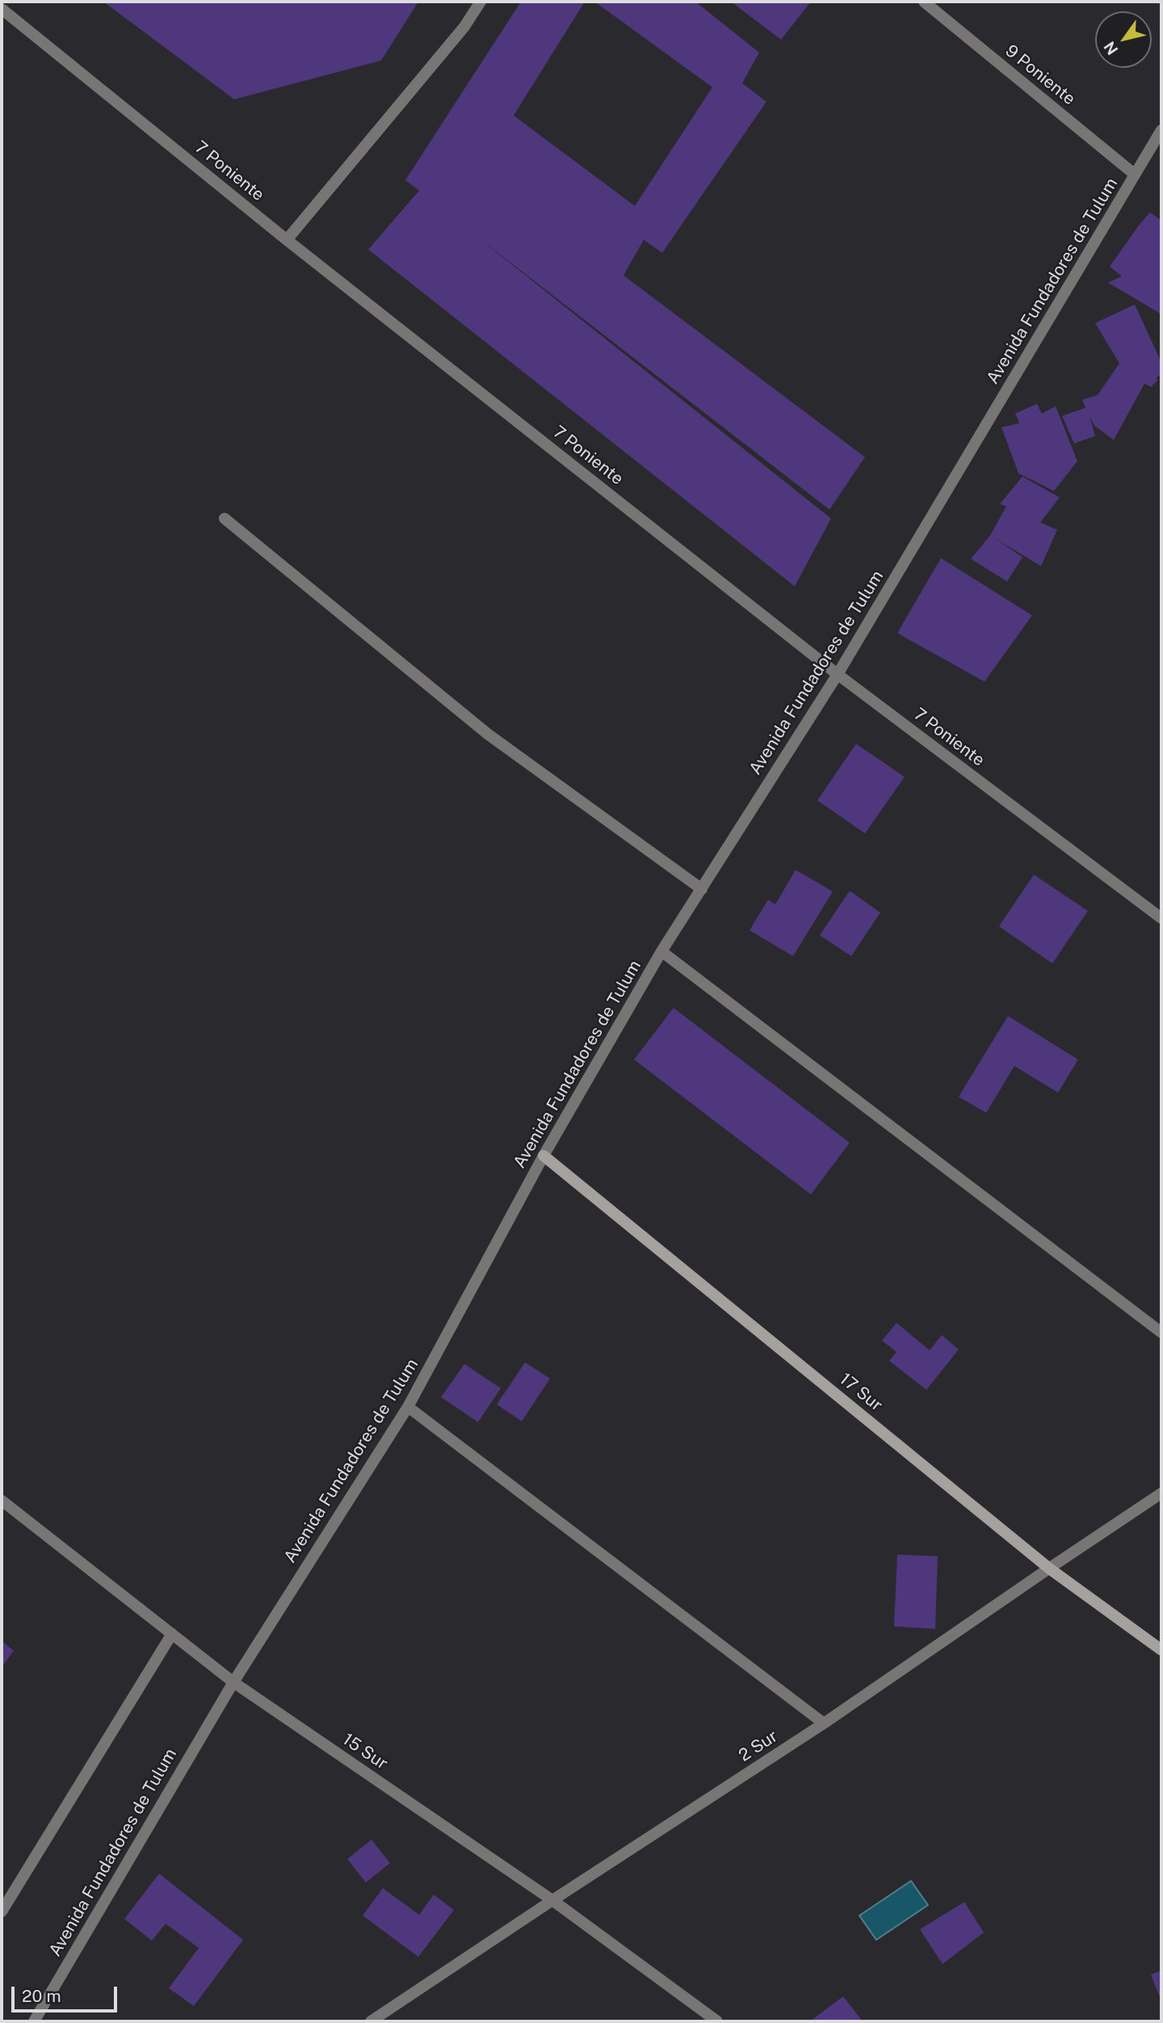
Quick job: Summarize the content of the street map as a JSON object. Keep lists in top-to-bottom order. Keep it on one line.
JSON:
{"streets":{"street":["9 Poniente","7 Poniente","Avenida Fundadores de Tulum","17 Sur","2 Sur","15 Sur"]},"crossings":[["9 Poniente","Avenida Fundadores de Tulum"],["7 Poniente","Avenida Fundadores de Tulum"],["Avenida Fundadores de Tulum","17 Sur"],["Avenida Fundadores de Tulum","15 Sur"],["17 Sur","2 Sur"],["2 Sur","15 Sur"]],"scale_bar":"20 m","north":"bottom left"}
